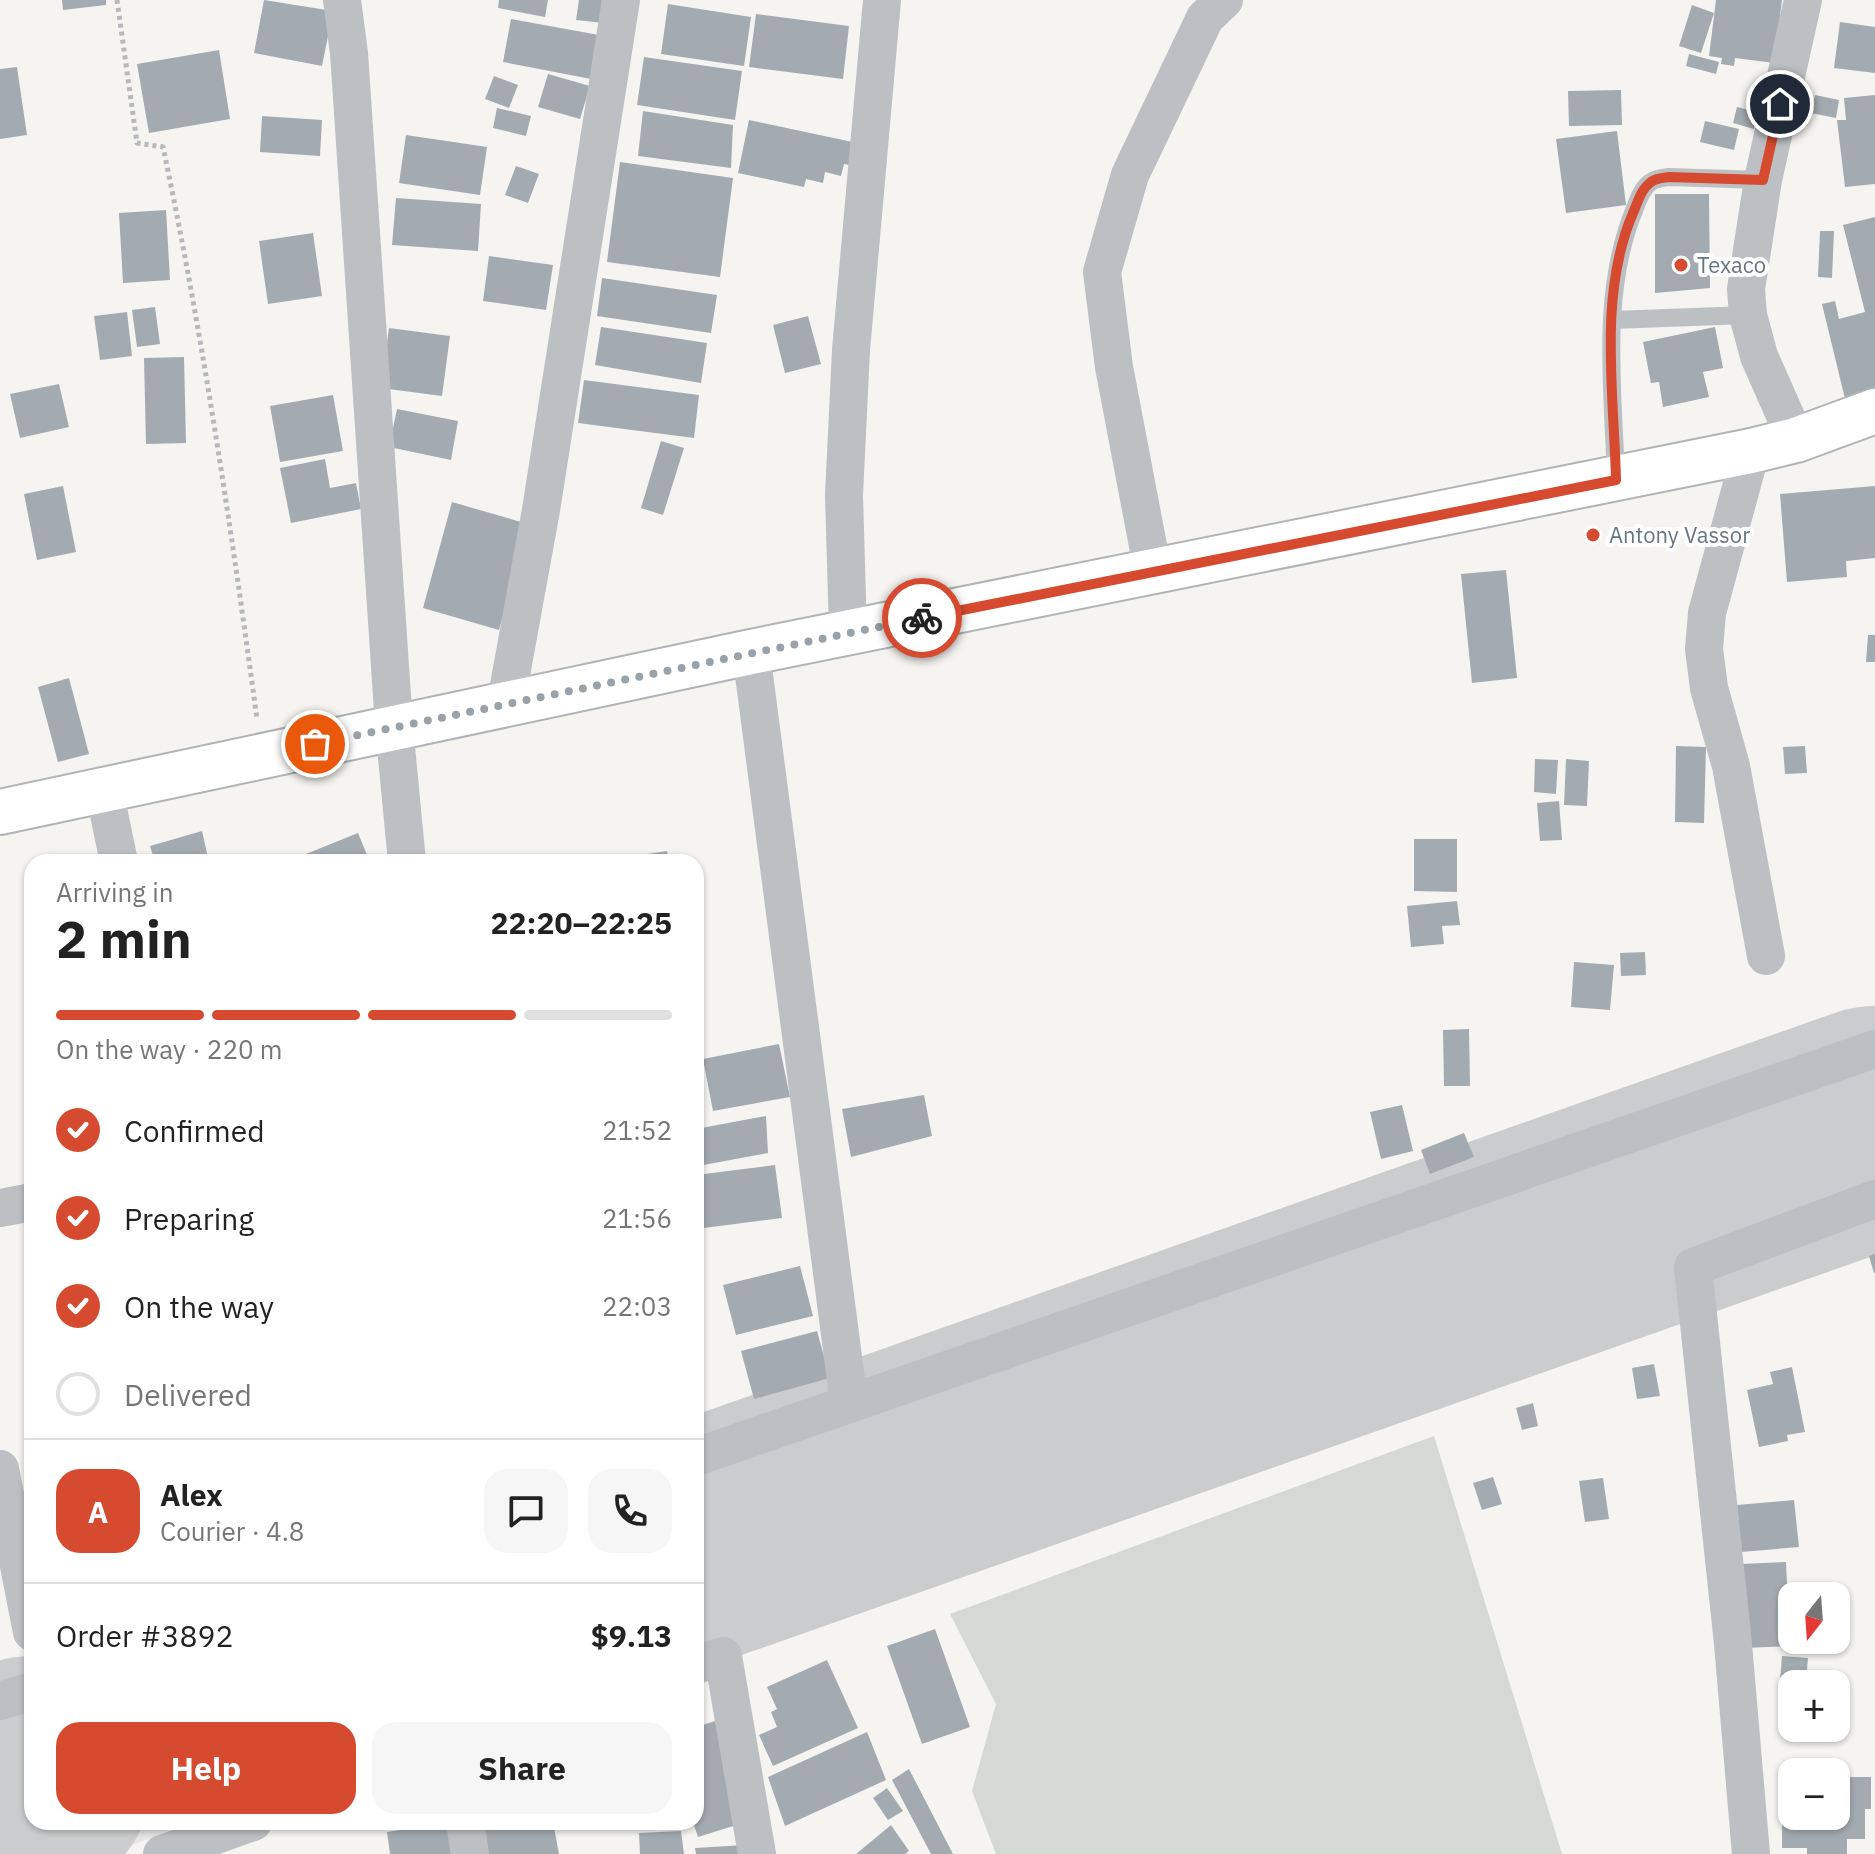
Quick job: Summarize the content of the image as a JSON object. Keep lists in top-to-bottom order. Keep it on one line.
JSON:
{"places":["Texaco","Antony Vassor"],"north":"bottom","page":{"heading":["2 min","Arriving in","22:20–22:25"],"panel":["Alex","Courier · 4.8","Order #3892","$9.13"],"bar":"On the way · 220 m","list":[["Confirmed","21:52"],["Preparing","21:56"],["On the way","22:03"],"Delivered"],"round":"A","map_buttons":["+","−"],"buttons":["Help","Share"]}}
